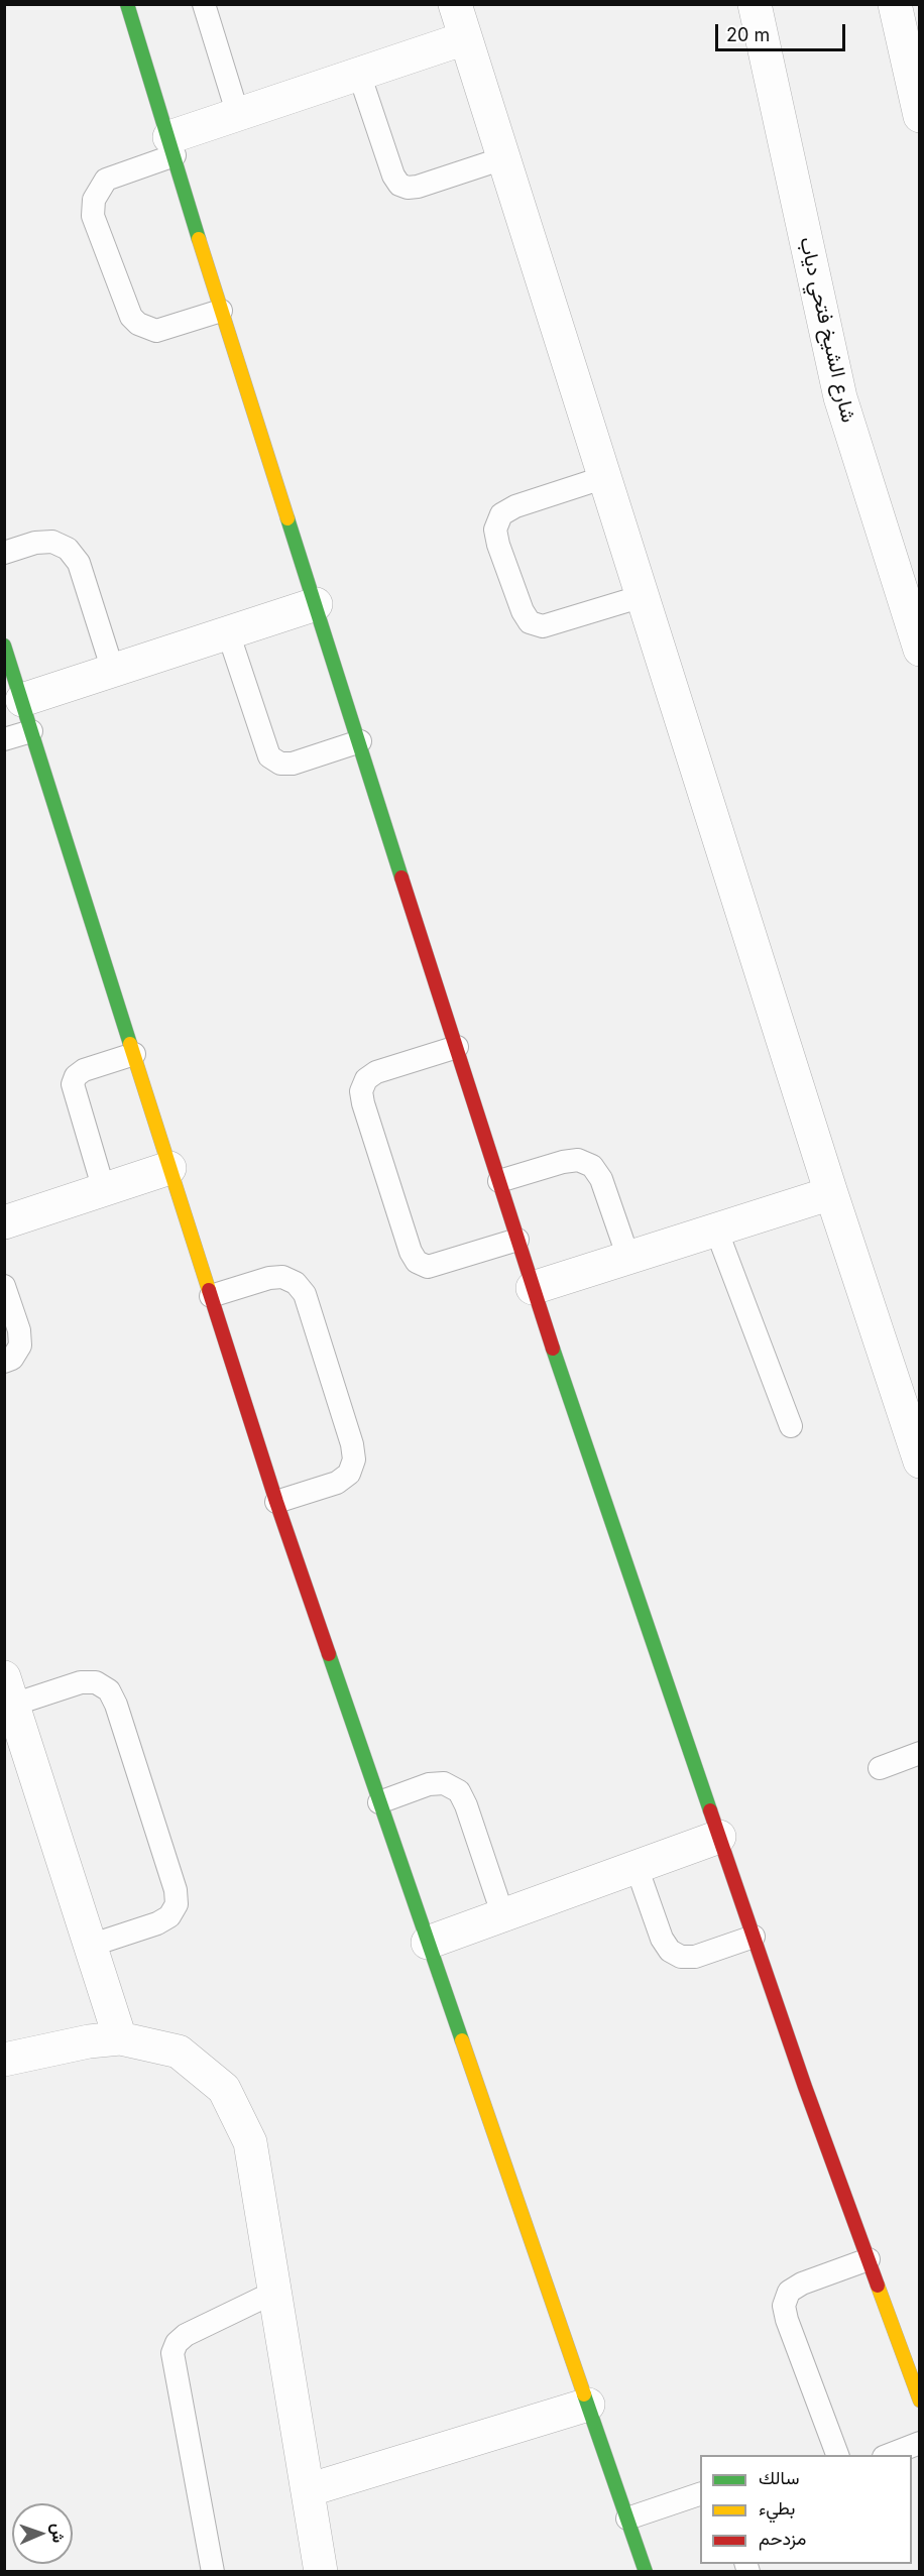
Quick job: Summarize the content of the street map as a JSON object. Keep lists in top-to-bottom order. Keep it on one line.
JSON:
{"streets":{"street":["شارع الشيخ فتحي دياب"]},"legend":["سالك","بطيء","مزدحم"],"scale_bar":"20 m","north":"right"}
